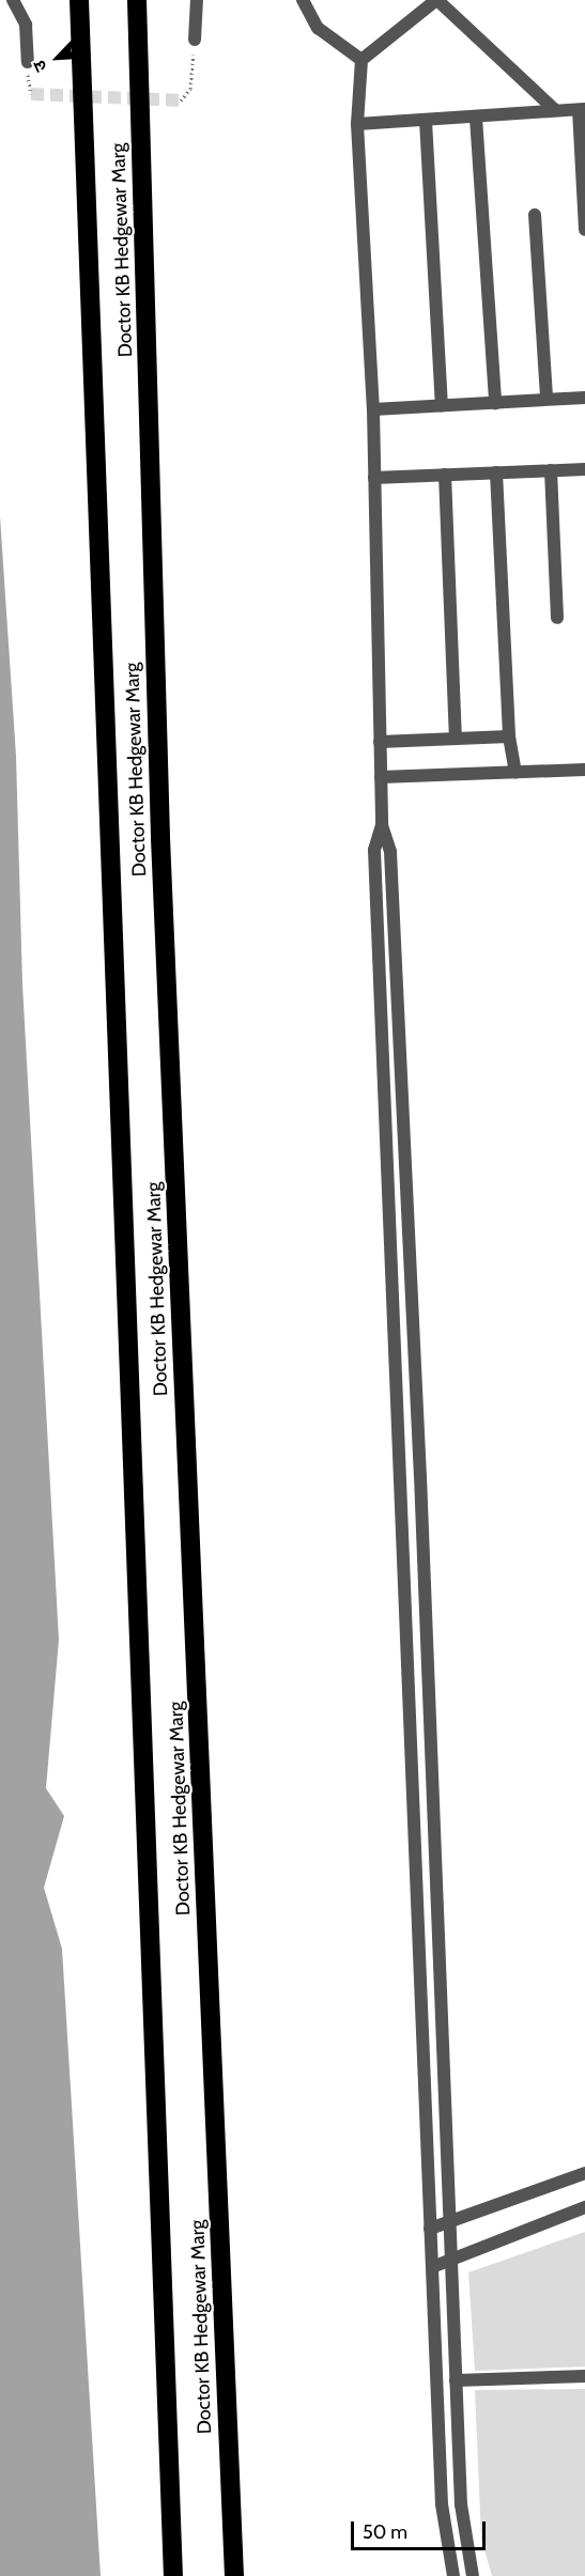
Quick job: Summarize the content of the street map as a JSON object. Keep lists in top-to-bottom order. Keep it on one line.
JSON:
{"streets":{"highway":["Doctor KB Hedgewar Marg"]},"scale_bar":"50 m","north":"bottom left"}
